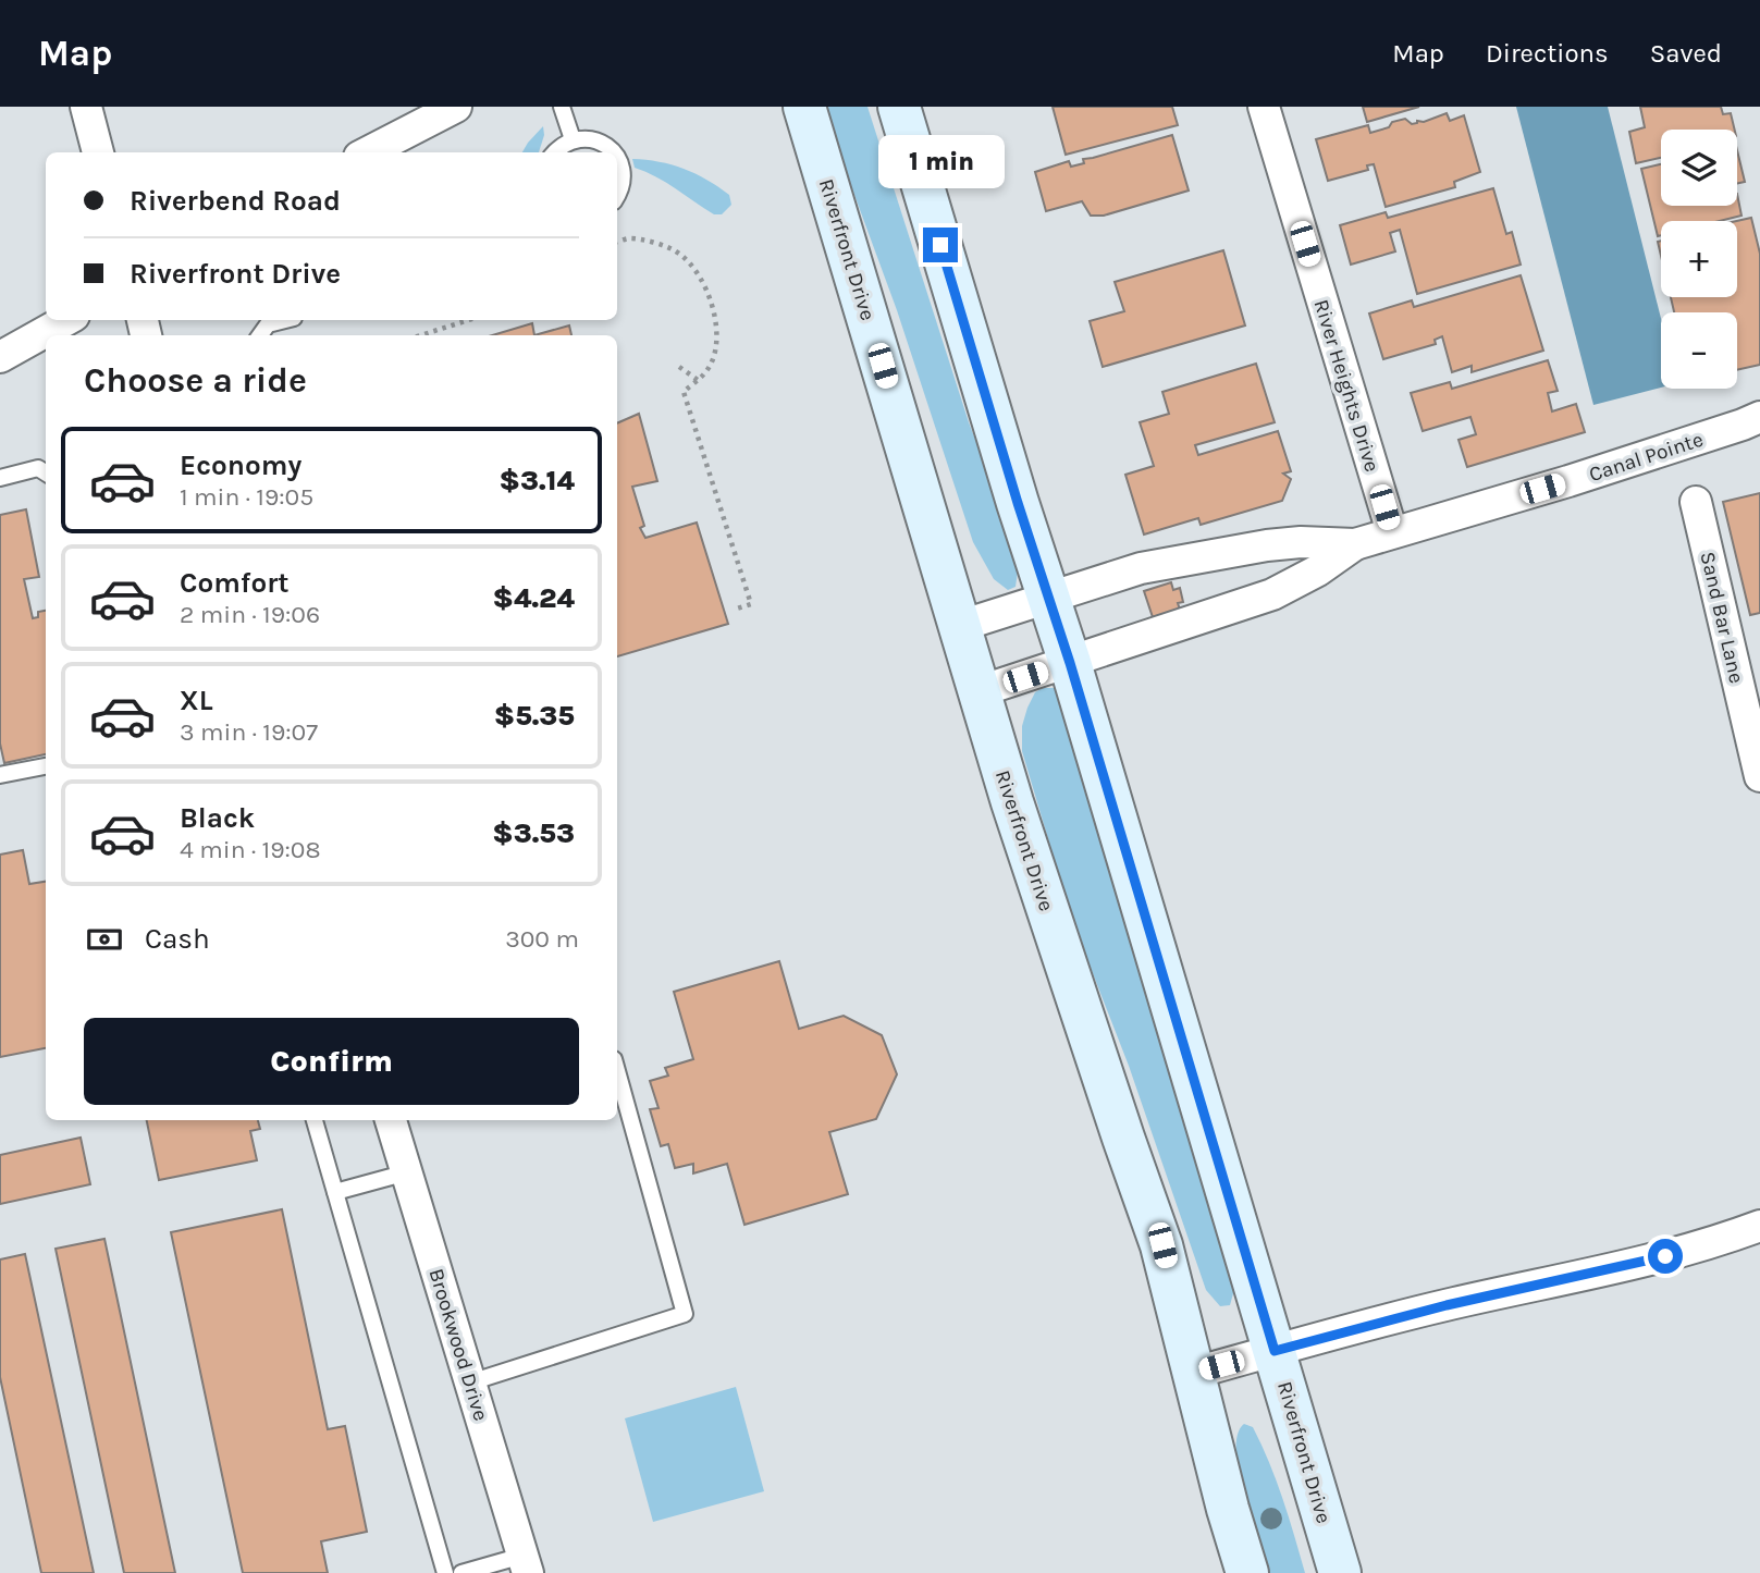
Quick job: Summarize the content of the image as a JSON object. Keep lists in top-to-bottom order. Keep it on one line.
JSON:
{"streets":{"street":["Riverfront Drive","River Heights Drive","Canal Pointe","Sand Bar Lane","Brookwood Drive"]},"crossings":[["Riverfront Drive","Canal Pointe"],["River Heights Drive","Canal Pointe"]],"page":{"header":"Map","nav":["Map","Directions","Saved"],"map_buttons":["+","−"],"bubble":"1 min","banner":["Riverbend Road","Riverfront Drive"],"heading":"Choose a ride","list":[{"name":"Economy","note":"1 min · 19:05","value":"$3.14"},{"name":"Comfort","note":"2 min · 19:06","value":"$4.24"},{"name":"XL","note":"3 min · 19:07","value":"$5.35"},{"name":"Black","note":"4 min · 19:08","value":"$3.53"}],"pay":["Cash","300 m"],"buttons":"Confirm"}}
